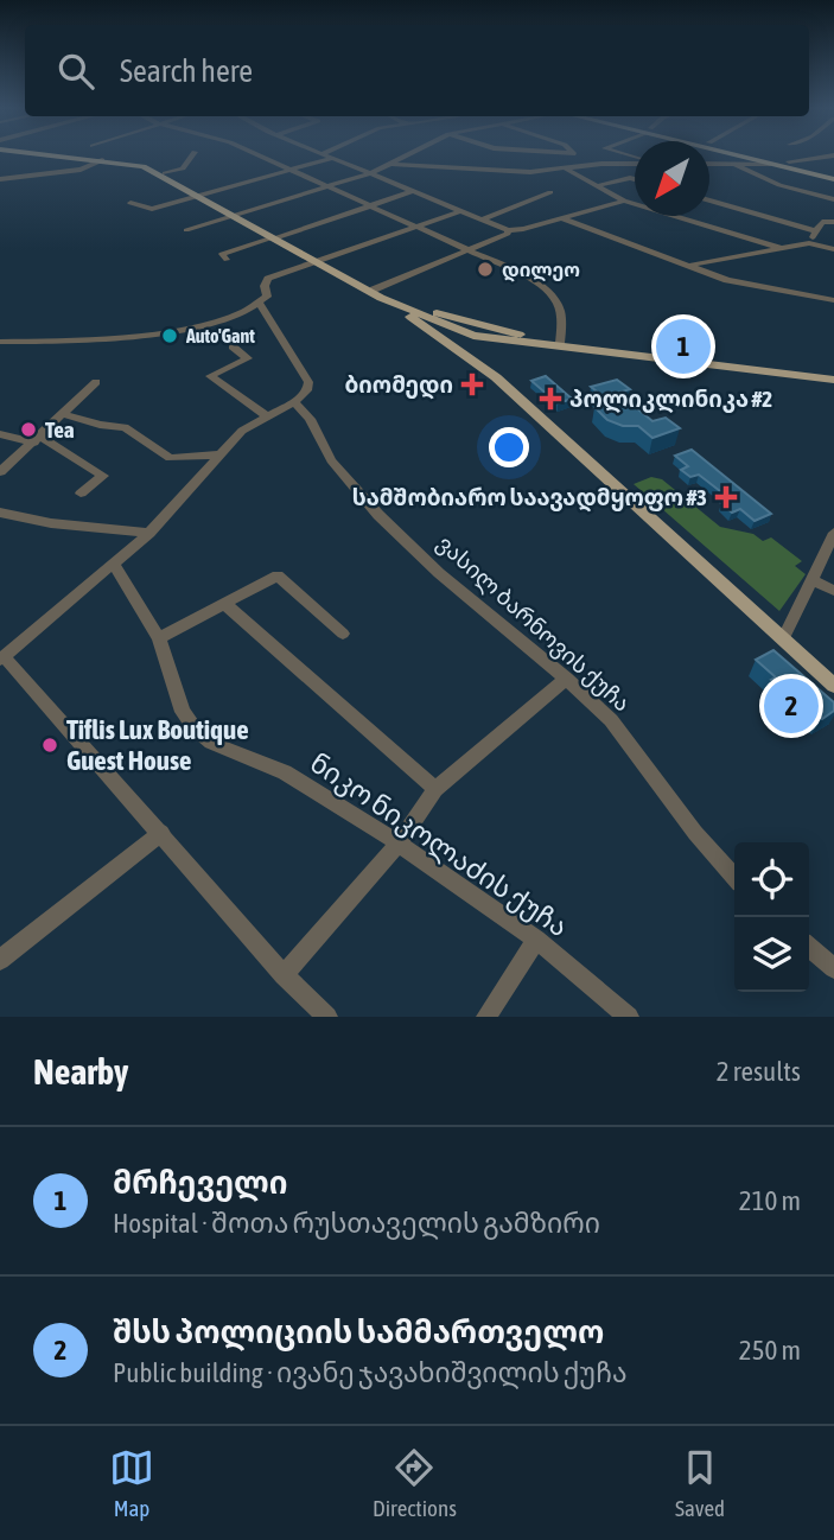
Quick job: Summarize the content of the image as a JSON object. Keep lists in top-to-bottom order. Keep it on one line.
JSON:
{"streets":{"street":["ვასილ ბარნოვის ქუჩა","ნიკო ნიკოლაძის ქუჩა"]},"places":{"other":["დილეო","Auto'Gant","Tea","Tiflis Lux Boutique Guest House"],"health":["ბიომედი","პოლიკლინიკა #2","სამშობიარო საავადმყოფო #3"]},"north":"bottom left","page":{"search":"Search here","pins":["1","2"],"heading":["Nearby","2 results"],"list":[{"mark":"1","name":"მრჩეველი","note":"Hospital · შოთა რუსთაველის გამზირი","value":"210 m"},{"mark":"2","name":"შსს პოლიციის სამმართველო","note":"Public building · ივანე ჯავახიშვილის ქუჩა","value":"250 m"}],"nav":["Map","Directions","Saved"]}}
